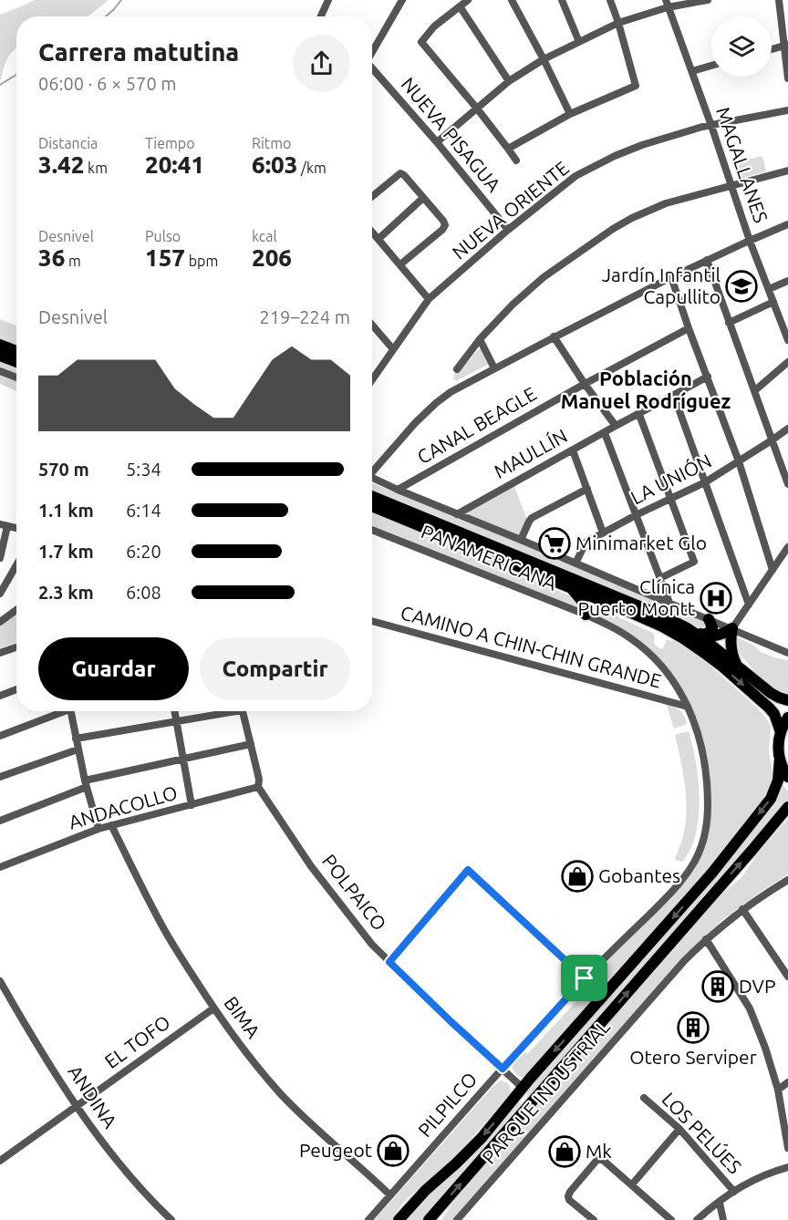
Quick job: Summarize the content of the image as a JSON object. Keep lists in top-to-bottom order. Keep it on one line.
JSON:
{"streets":{"street":["NUEVA PISAGUA","MAGALLANES","NUEVA ORIENTE","CANAL BEAGLE","MAULLÍN","LA UNIÓN","PANAMERICANA","CAMINO A CHIN-CHIN GRANDE","ANDACOLLO","POLPAICO","BIMA","EL TOFO","PARQUE INDUSTRIAL","ANDINA","PILPILCO","LOS PELÚES"]},"crossings":[["NUEVA PISAGUA","NUEVA ORIENTE"],["MAGALLANES","NUEVA ORIENTE"],["CANAL BEAGLE","PANAMERICANA"],["MAULLÍN","PANAMERICANA"],["LA UNIÓN","PANAMERICANA"],["PANAMERICANA","CAMINO A CHIN-CHIN GRANDE"],["PANAMERICANA","PILPILCO"],["ANDACOLLO","POLPAICO"],["ANDACOLLO","BIMA"],["POLPAICO","PILPILCO"],["BIMA","EL TOFO"],["BIMA","PILPILCO"],["EL TOFO","ANDINA"]],"districts":["Población Manuel Rodríguez"],"places":{"school or university":["Jardín Infantil Capullito"],"supermarket":["Minimarket Glo"],"hospital":["Clínica Puerto Montt"],"shop":["Gobantes","Peugeot","Mk"],"building":["DVP","Otero Serviper"]},"page":{"heading":["Carrera matutina","06:00 · 6 × 570 m"],"stats":[["Distancia","3.42 km"],["Tiempo","20:41"],["Ritmo","6:03 /km"],["Desnivel","36 m"],["Pulso","157 bpm"],["kcal","206"]],"chart":["Desnivel","219–224 m"],"list":[{"name":"570 m","note":"5:34"},{"name":"1.1 km","note":"6:14"},{"name":"1.7 km","note":"6:20"},{"name":"2.3 km","note":"6:08"}],"buttons":["Guardar","Compartir"]}}
